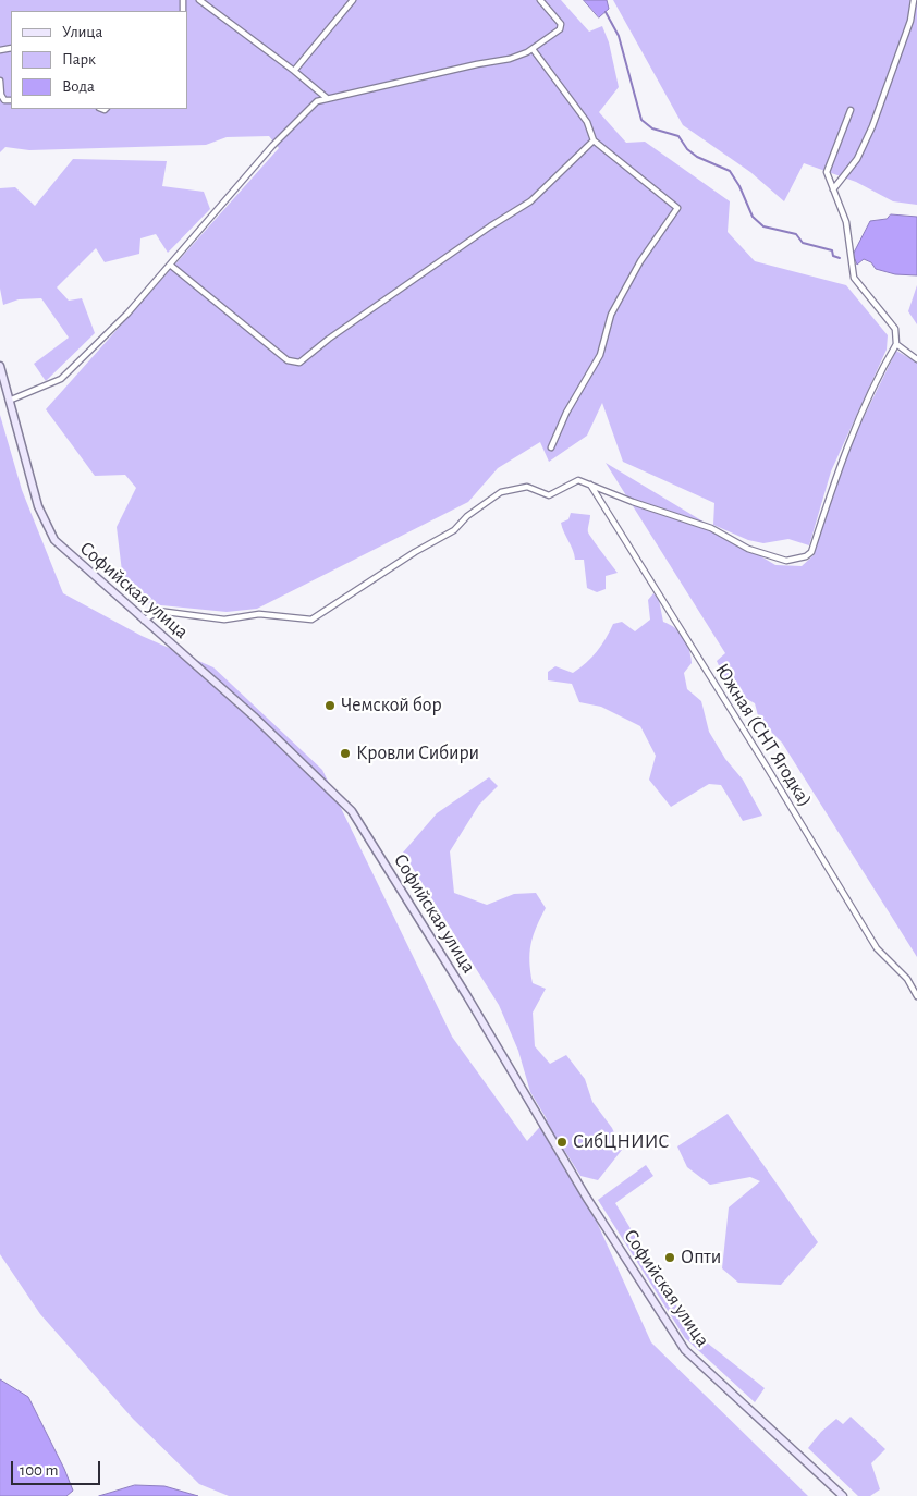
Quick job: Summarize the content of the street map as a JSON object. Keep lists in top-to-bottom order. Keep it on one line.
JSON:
{"streets":{"main road":["Софийская улица"],"street":["Южная (СНТ Ягодка)"]},"places":["Чемской бор","Кровли Сибири","СибЦНИИС","Опти"],"legend":["Улица","Парк","Вода"],"scale_bar":"100 m"}
